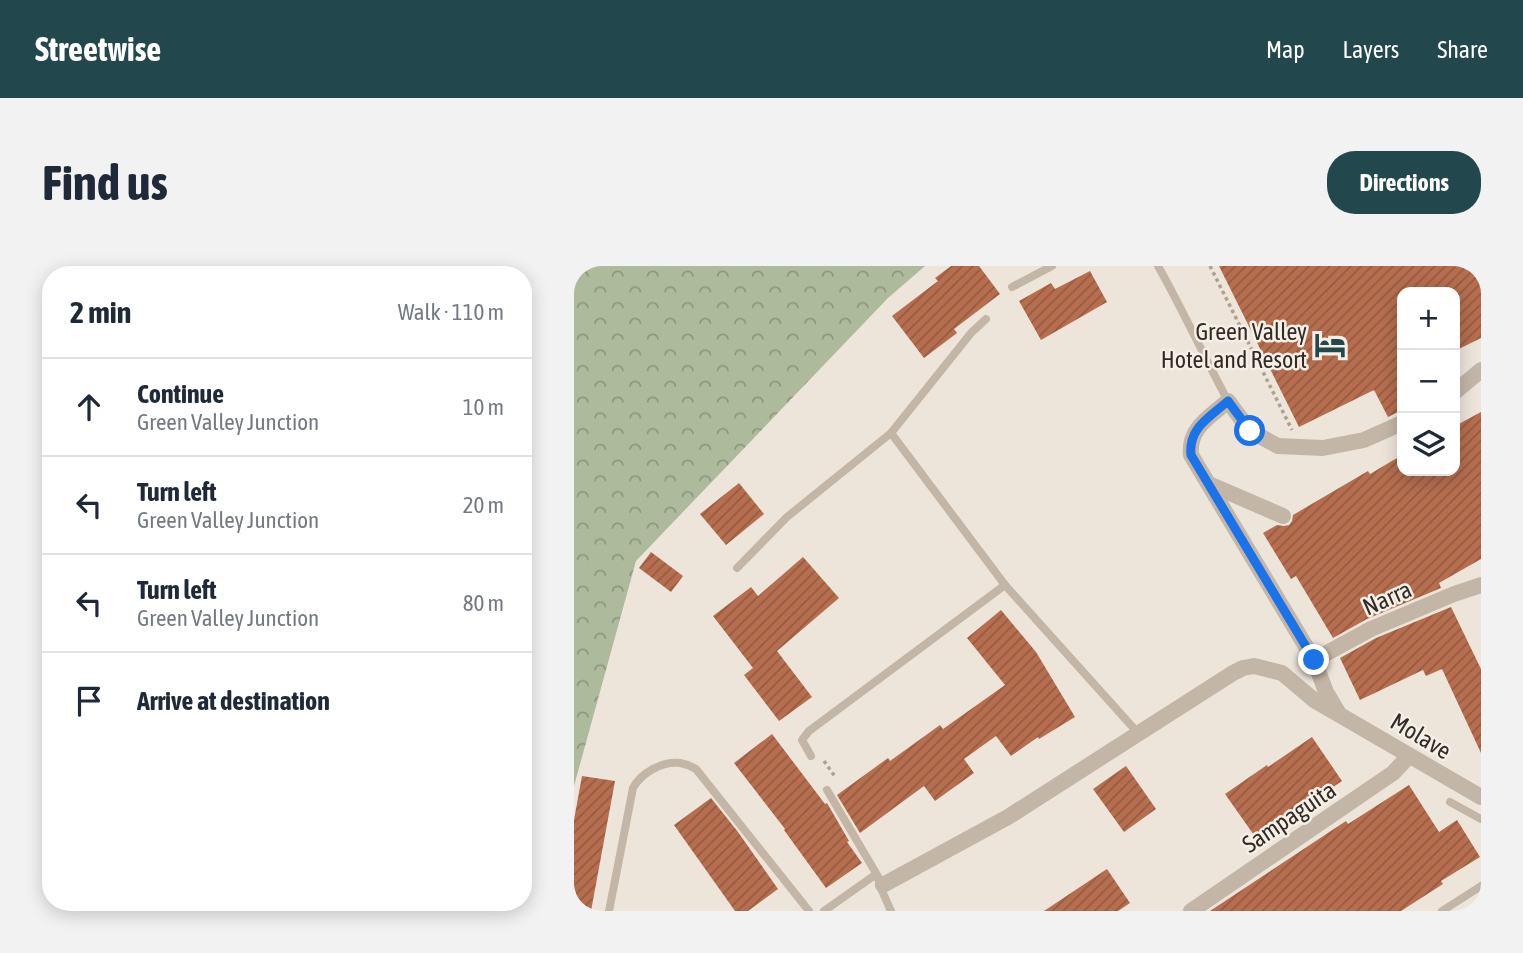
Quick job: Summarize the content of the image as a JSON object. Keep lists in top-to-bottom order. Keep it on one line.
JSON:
{"streets":{"street":["Narra","Molave","Sampaguita"]},"crossings":[["Molave","Sampaguita"]],"places":{"hotel":["Green Valley Hotel and Resort"]},"page":{"header":"Streetwise","nav":["Map","Layers","Share"],"buttons":"Directions","title":"Find us","heading":["2 min","Walk · 110 m"],"map_buttons":["+","−"],"list":[["Continue","Green Valley Junction","10 m"],["Turn left","Green Valley Junction","20 m"],["Turn left","Green Valley Junction","80 m"],"Arrive at destination"]}}
